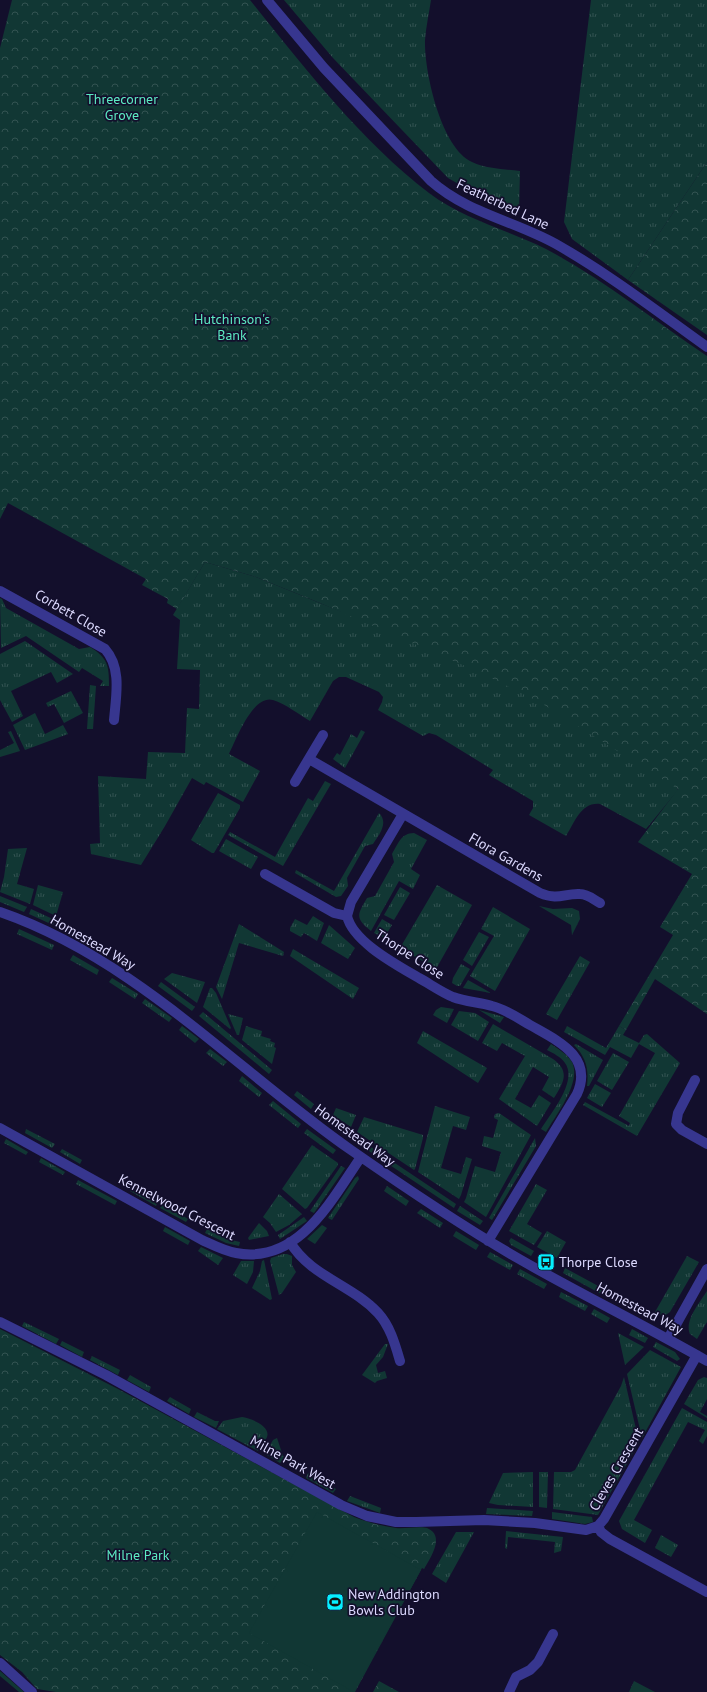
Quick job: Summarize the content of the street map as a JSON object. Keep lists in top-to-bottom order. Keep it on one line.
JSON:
{"streets":{"street":["Featherbed Lane","Corbett Close","Flora Gardens","Homestead Way","Thorpe Close","Kennelwood Crescent","Milne Park West","Cleves Crescent"]},"crossings":[["Homestead Way","Thorpe Close"],["Homestead Way","Kennelwood Crescent"],["Homestead Way","Cleves Crescent"],["Milne Park West","Cleves Crescent"]],"parks":["Threecorner Grove","Hutchinson's Bank","Milne Park"],"places":{"bus stop":["Thorpe Close"],"sports":["New Addington Bowls Club"]}}
